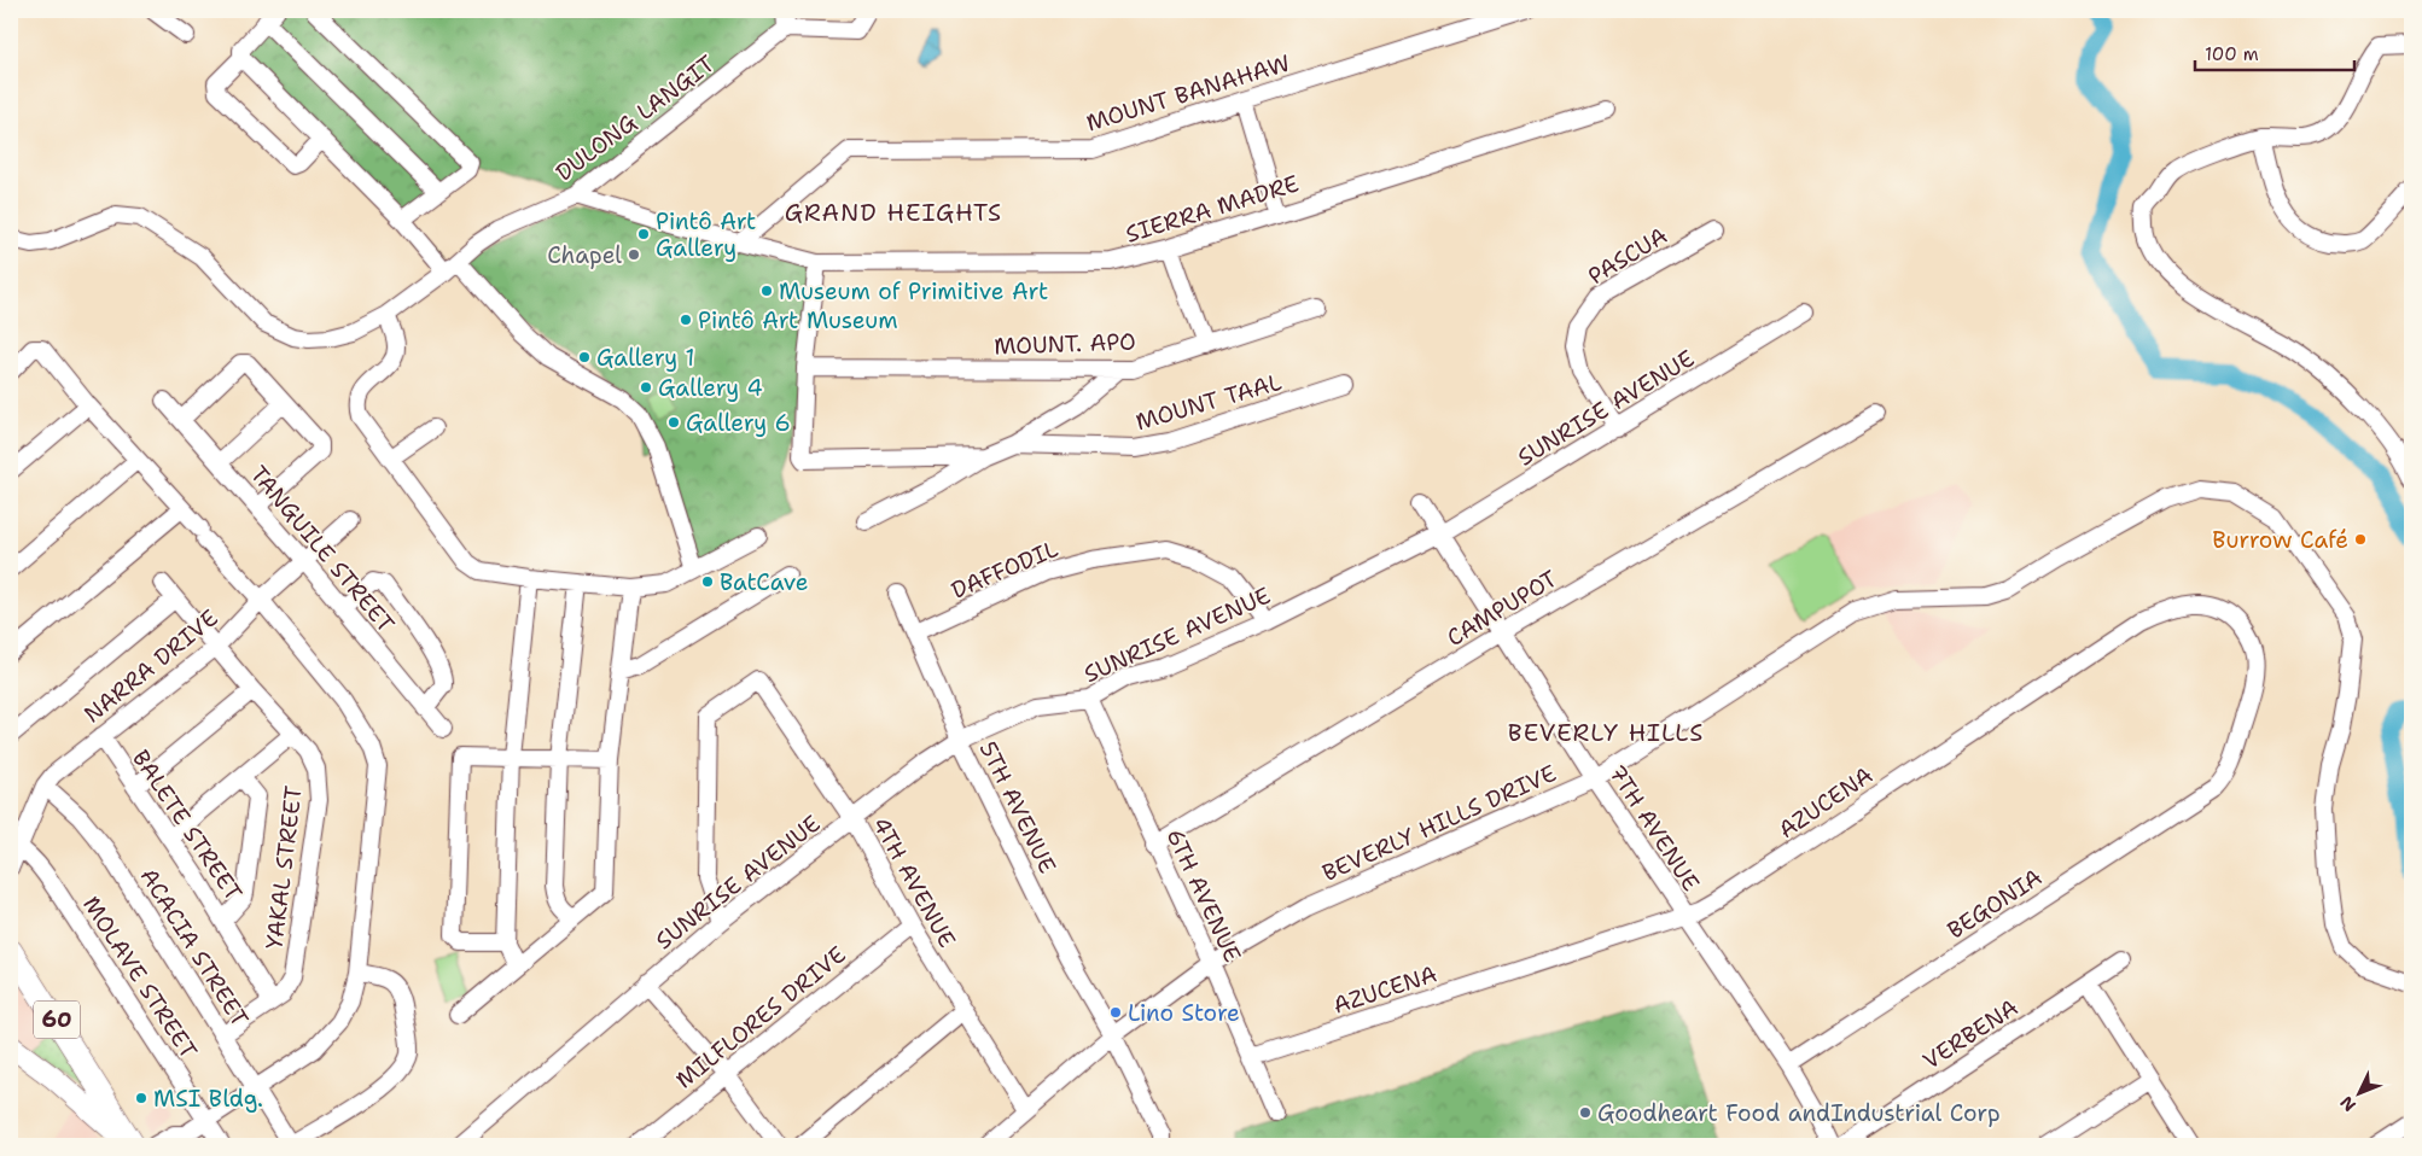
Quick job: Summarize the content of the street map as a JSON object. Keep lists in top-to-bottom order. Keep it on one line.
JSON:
{"streets":{"main road":["60"],"street":["MOUNT BANAHAW","DULONG LANGIT","SIERRA MADRE","PASCUA","MOUNT. APO","MOUNT TAAL","SUNRISE AVENUE","TANGUILE STREET","DAFFODIL","CAMPUPOT","NARRA DRIVE","AZUCENA","5TH AVENUE","BEVERLY HILLS DRIVE","BALETE STREET","7TH AVENUE","YAKAL STREET","4TH AVENUE","6TH AVENUE","BEGONIA","ACACIA STREET","MOLAVE STREET","MILFLORES DRIVE","VERBENA"]},"crossings":[["MOUNT BANAHAW","SIERRA MADRE"],["DULONG LANGIT","SIERRA MADRE"],["PASCUA","SUNRISE AVENUE"],["SUNRISE AVENUE","DAFFODIL"],["SUNRISE AVENUE","5TH AVENUE"],["SUNRISE AVENUE","7TH AVENUE"],["SUNRISE AVENUE","4TH AVENUE"],["SUNRISE AVENUE","6TH AVENUE"],["TANGUILE STREET","NARRA DRIVE"],["DAFFODIL","5TH AVENUE"],["CAMPUPOT","7TH AVENUE"],["CAMPUPOT","6TH AVENUE"],["NARRA DRIVE","BALETE STREET"],["NARRA DRIVE","YAKAL STREET"],["NARRA DRIVE","ACACIA STREET"],["NARRA DRIVE","MOLAVE STREET"],["AZUCENA","7TH AVENUE"],["AZUCENA","6TH AVENUE"],["AZUCENA","BEGONIA"],["5TH AVENUE","BEVERLY HILLS DRIVE"],["BEVERLY HILLS DRIVE","7TH AVENUE"],["BEVERLY HILLS DRIVE","4TH AVENUE"],["BEVERLY HILLS DRIVE","6TH AVENUE"],["BALETE STREET","YAKAL STREET"],["7TH AVENUE","BEGONIA"],["YAKAL STREET","ACACIA STREET"],["4TH AVENUE","MILFLORES DRIVE"]],"districts":["GRAND HEIGHTS","BEVERLY HILLS"],"places":["Pintô Art Gallery","Chapel","Museum of Primitive Art","Pintô Art Museum","Gallery 1","Gallery 4","Gallery 6","Burrow Café","BatCave","Lino Store","MSI Bldg.","Goodheart Food andIndustrial Corp"],"scale_bar":"100 m","north":"bottom left"}
